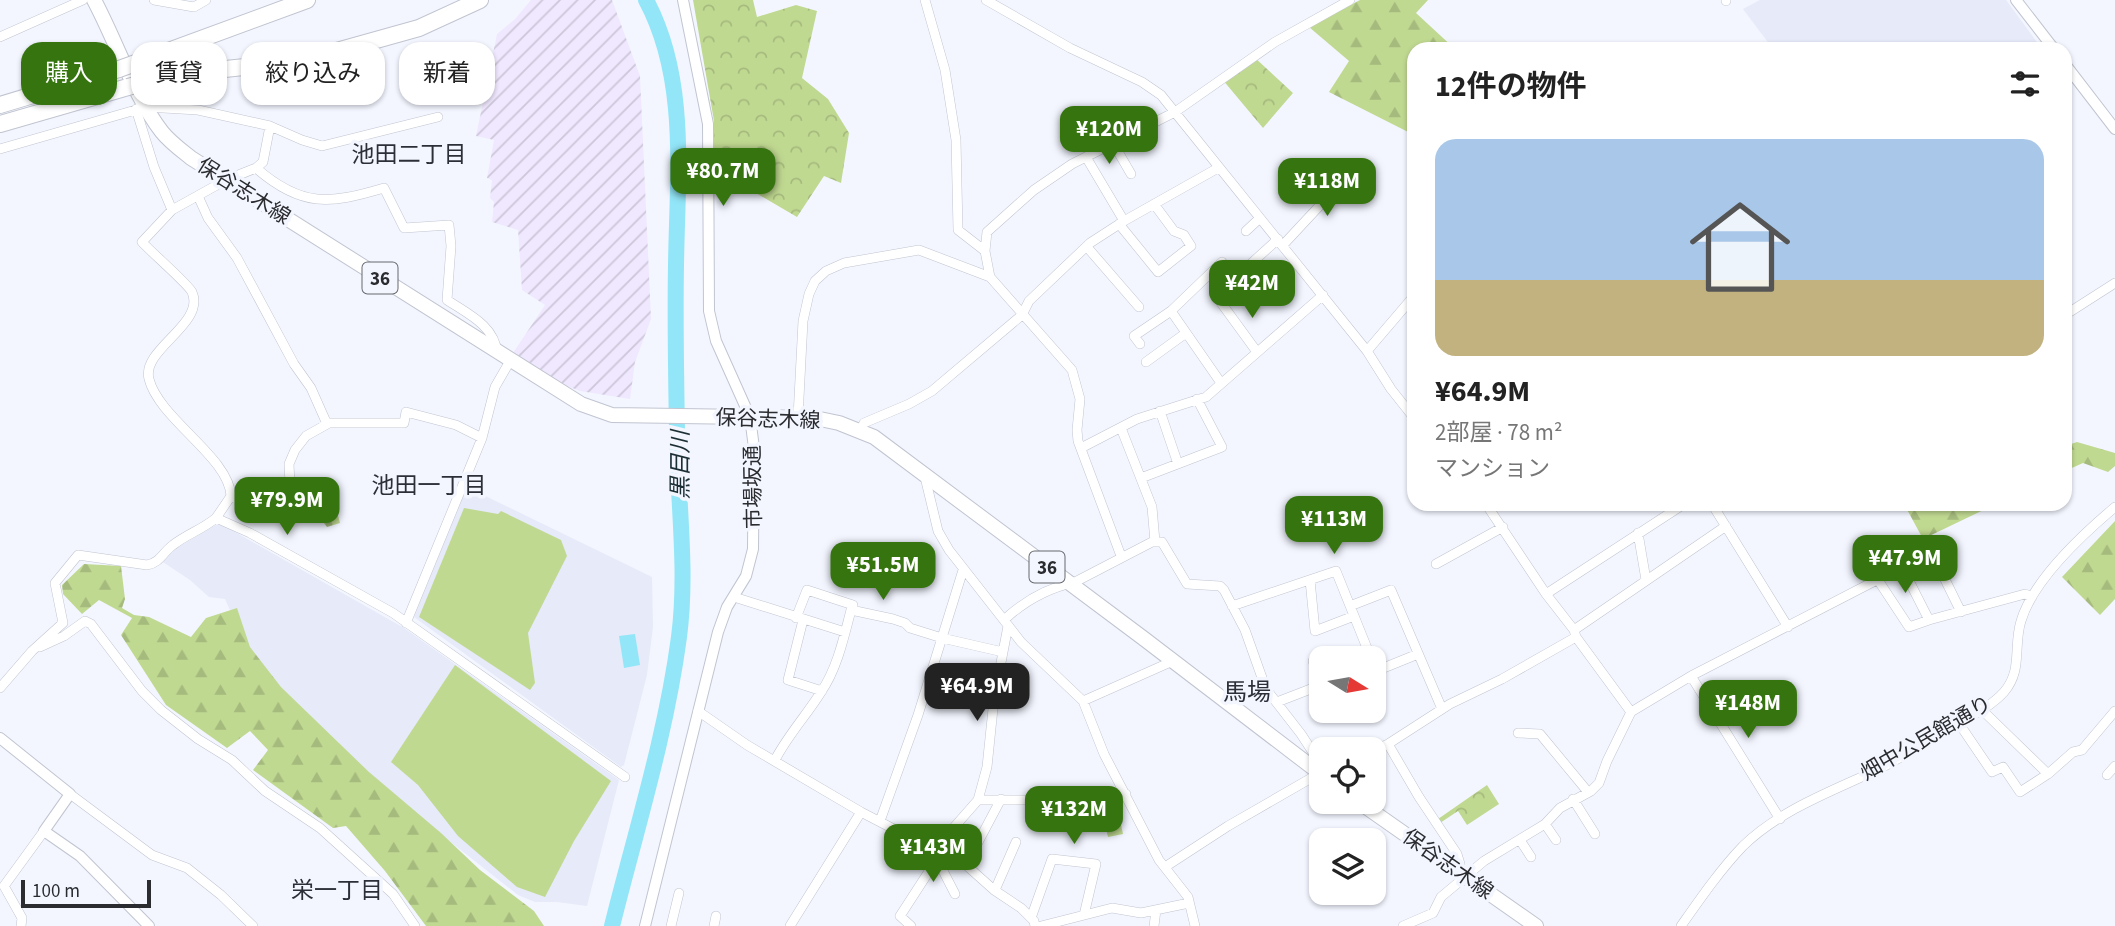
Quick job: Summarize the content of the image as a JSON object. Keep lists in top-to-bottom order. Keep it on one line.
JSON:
{"streets":{"main road":["保谷志木線","36"],"street":["市場坂通","畑中公民館通り"]},"crossings":[["保谷志木線","市場坂通"]],"districts":["池田二丁目","池田一丁目","馬場","栄一丁目"],"water":["黒目川"],"scale_bar":"100 m","north":"right","page":{"chip":["購入","賃貸","絞り込み","新着"],"heading":"12件の物件","price":["¥120M","¥80.7M","¥118M","¥42M","¥79.9M","¥113M","¥47.9M","¥51.5M","¥64.9M","¥148M","¥132M","¥143M"],"list":[{"name":"¥64.9M","note":"2部屋 · 78 m² · マンション"}],"scale":"100 m"}}
